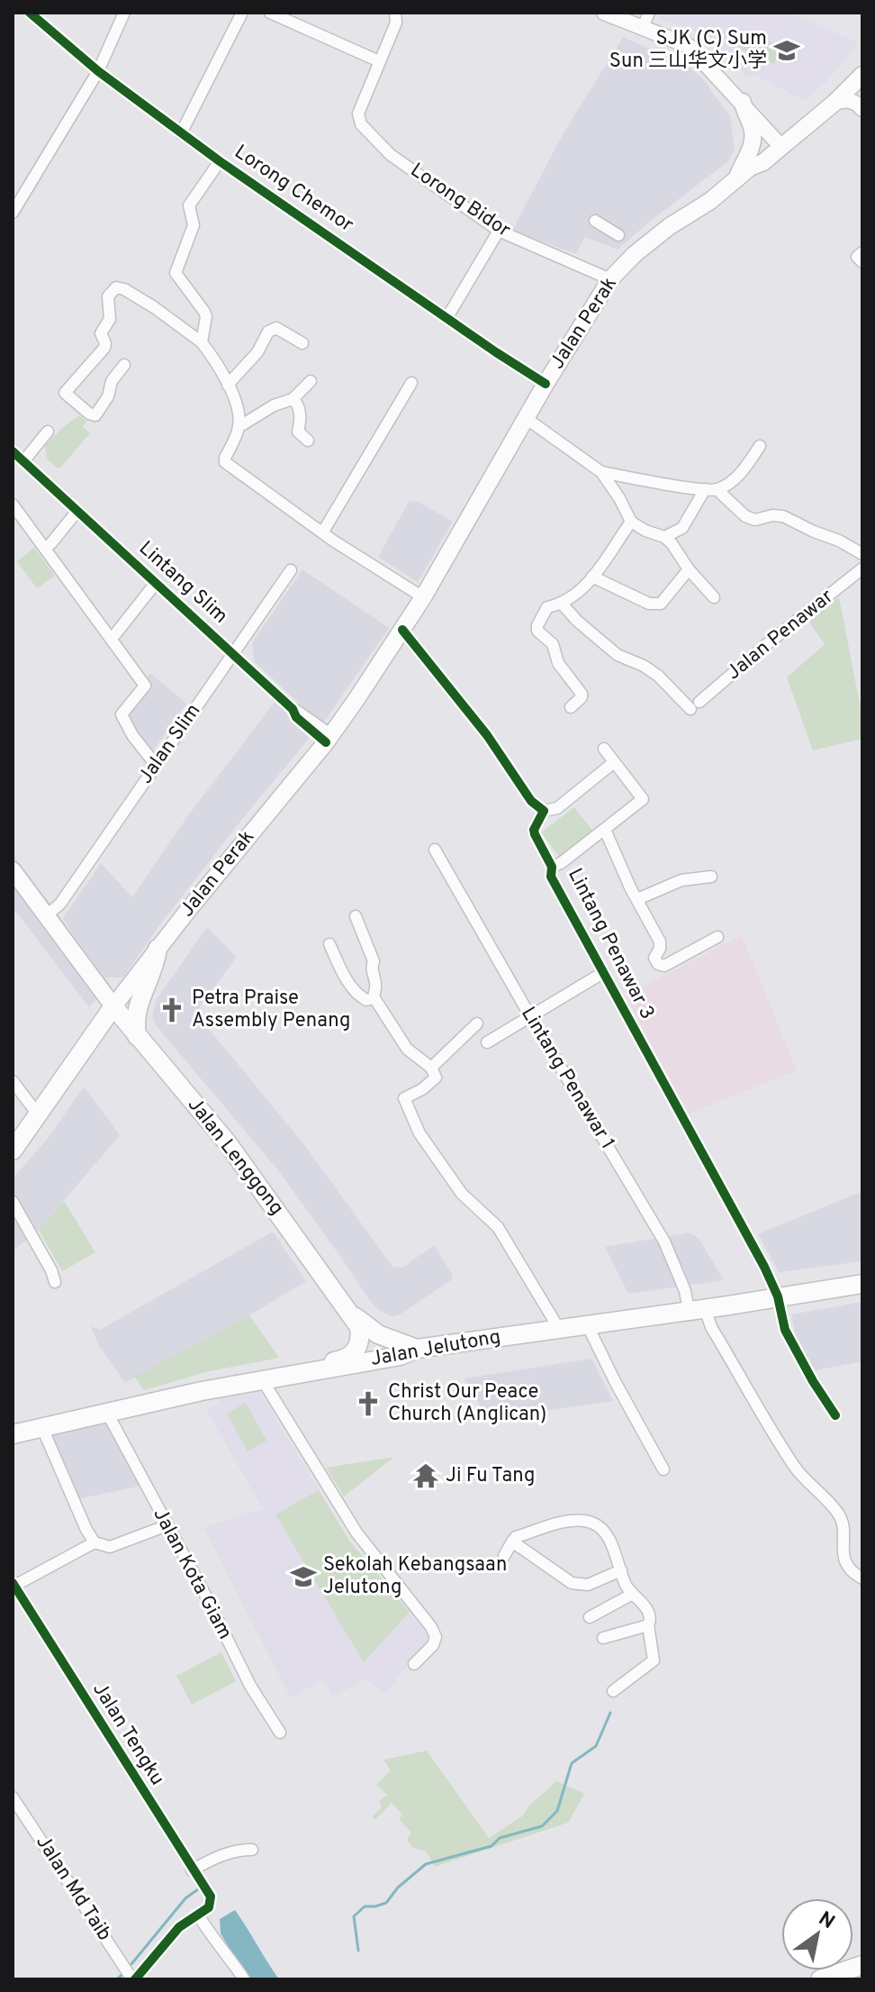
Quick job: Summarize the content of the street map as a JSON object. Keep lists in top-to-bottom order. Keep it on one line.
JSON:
{"streets":{"main road":["Jalan Perak","Jalan Lenggong","Jalan Jelutong"],"street":["Lorong Chemor","Lorong Bidor","Lintang Slim","Jalan Penawar","Jalan Slim","Lintang Penawar 3","Lintang Penawar 1","Jalan Kota Giam","Jalan Tengku","Jalan Md Taib"]},"crossings":[["Lorong Chemor","Jalan Perak"],["Lorong Bidor","Jalan Perak"],["Jalan Perak","Lintang Slim"],["Jalan Perak","Jalan Lenggong"],["Lintang Slim","Jalan Slim"],["Lintang Penawar 3","Jalan Jelutong"],["Lintang Penawar 1","Jalan Jelutong"],["Jalan Lenggong","Jalan Jelutong"],["Jalan Jelutong","Jalan Kota Giam"]],"places":{"school or university":["SJK (C) Sum Sun 三山华文小学","Sekolah Kebangsaan Jelutong"],"church":["Petra Praise Assembly Penang","Christ Our Peace Church (Anglican)"],"temple":["Ji Fu Tang"]},"north":"top right"}
